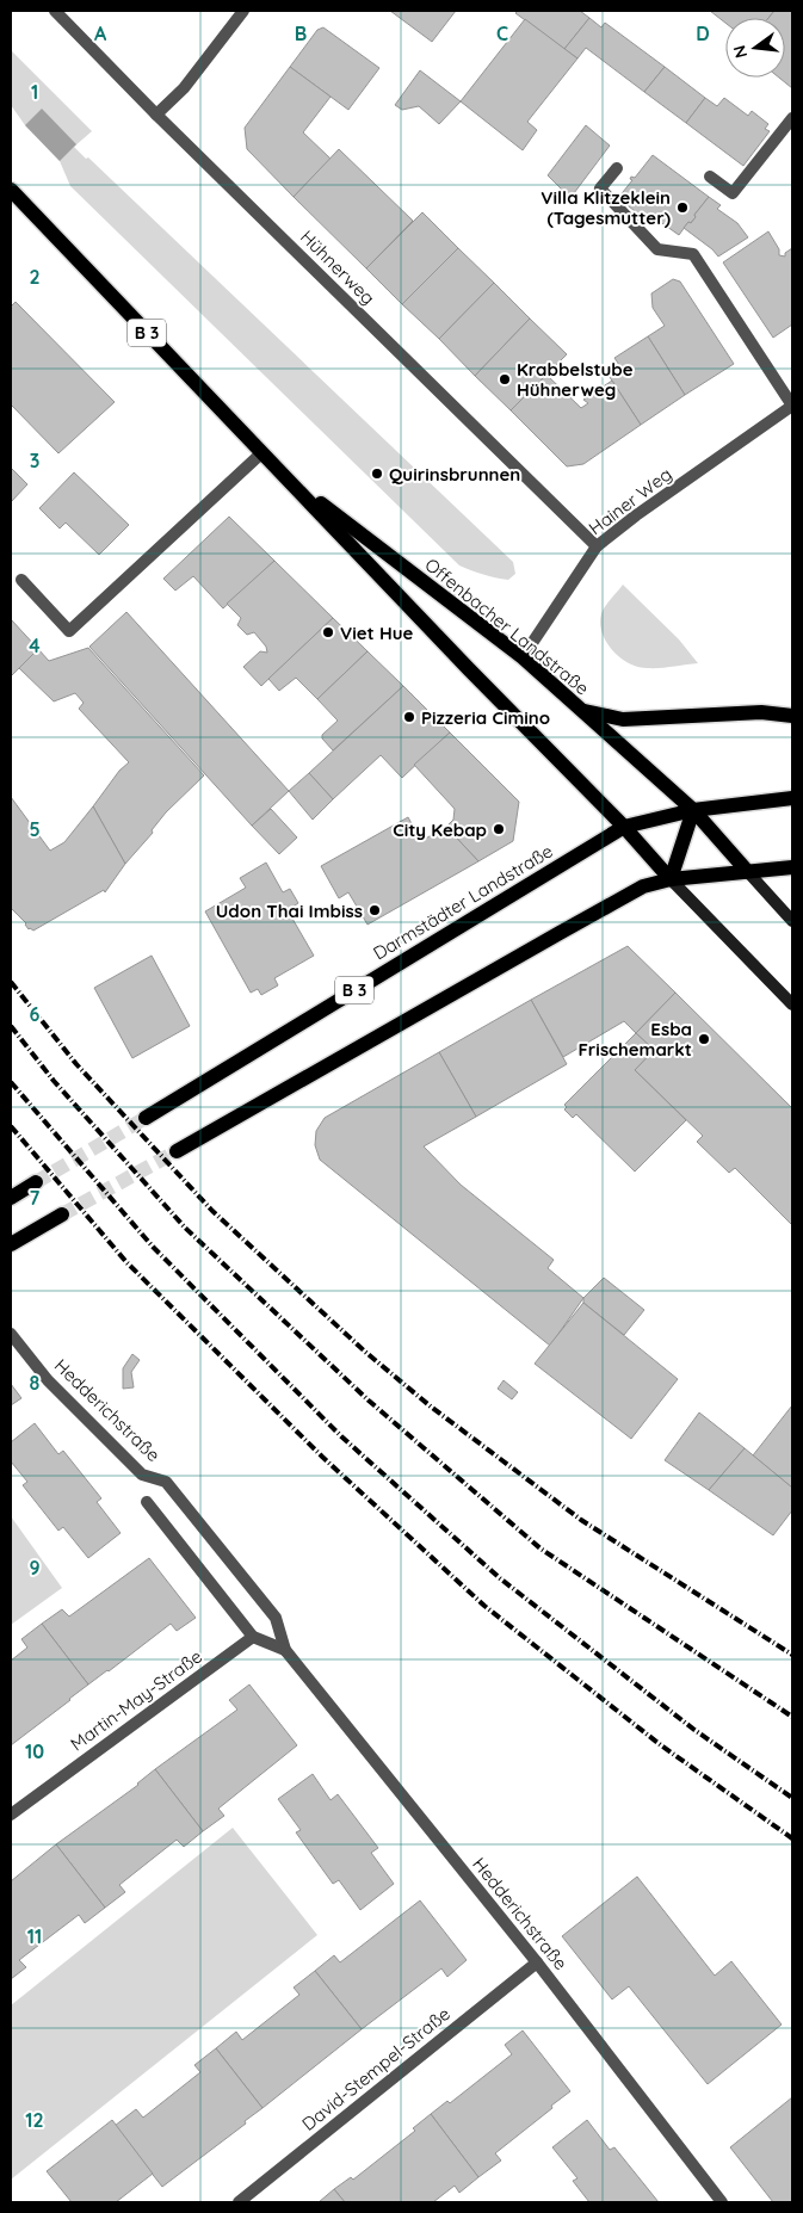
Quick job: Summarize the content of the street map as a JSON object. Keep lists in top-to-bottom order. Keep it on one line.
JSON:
{"streets":{"main road":["B 3","Offenbacher Landstraße","Darmstädter Landstraße"],"street":["Hühnerweg","Hainer Weg","Hedderichstraße","Martin-May-Straße","David-Stempel-Straße"]},"crossings":[["Hühnerweg","Hainer Weg"],["Hainer Weg","Offenbacher Landstraße"],["Offenbacher Landstraße","Darmstädter Landstraße"],["Hedderichstraße","Martin-May-Straße"],["Hedderichstraße","David-Stempel-Straße"]],"places":["Villa Klitzeklein (Tagesmutter)","Krabbelstube Hühnerweg","Quirinsbrunnen","Viet Hue","Pizzeria Cimino","City Kebap","Udon Thai Imbiss","Esba Frischemarkt"],"north":"left","grid":{"columns":["A","B","C","D"],"rows":["1","2","3","4","5","6","7","8","9","10","11","12"]}}
